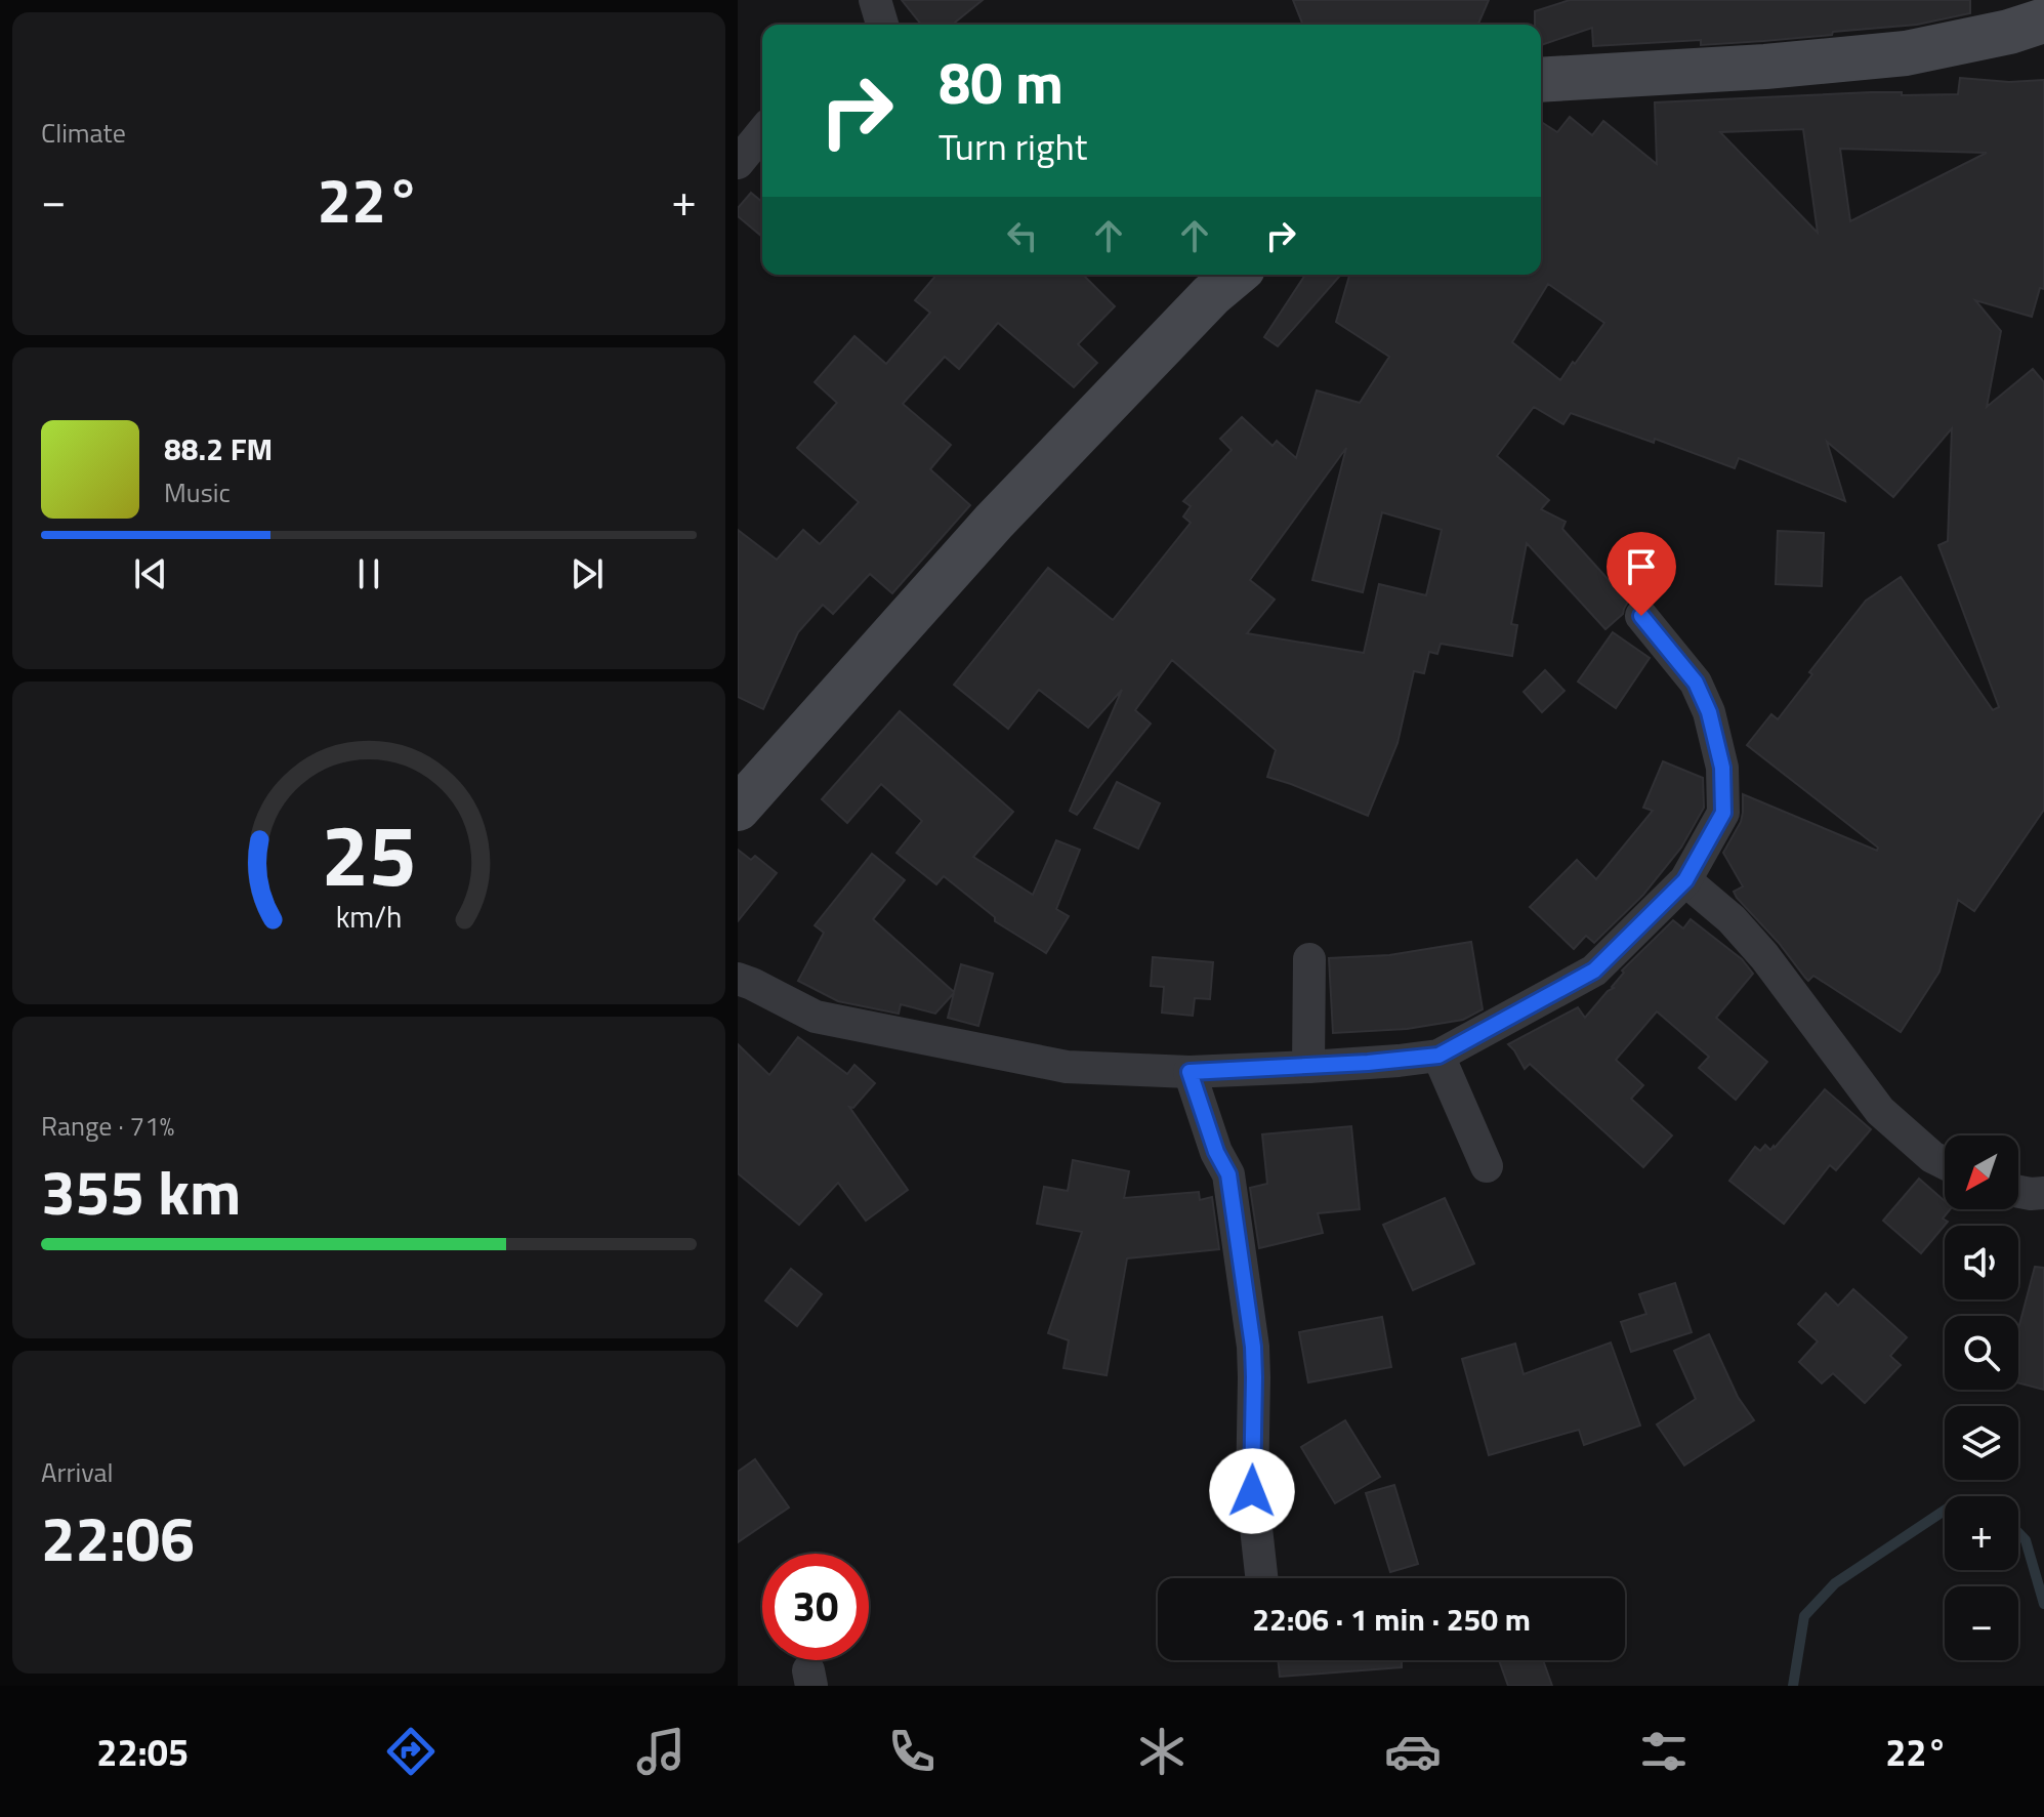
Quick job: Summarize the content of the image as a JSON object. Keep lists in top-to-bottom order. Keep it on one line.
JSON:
{"north":"bottom left","page":{"tile":["Climate",["Range · 71%","355 km"],["Arrival","22:06"]],"turn":["80 m","Turn right"],"heat":["−","22°","+"],"song":["88.2 FM","Music"],"map_buttons":["+","−"],"limit":"30","trip":"22:06 · 1 min · 250 m","tabs":["22:05","22°"],"gauge":["25","km/h"]}}
